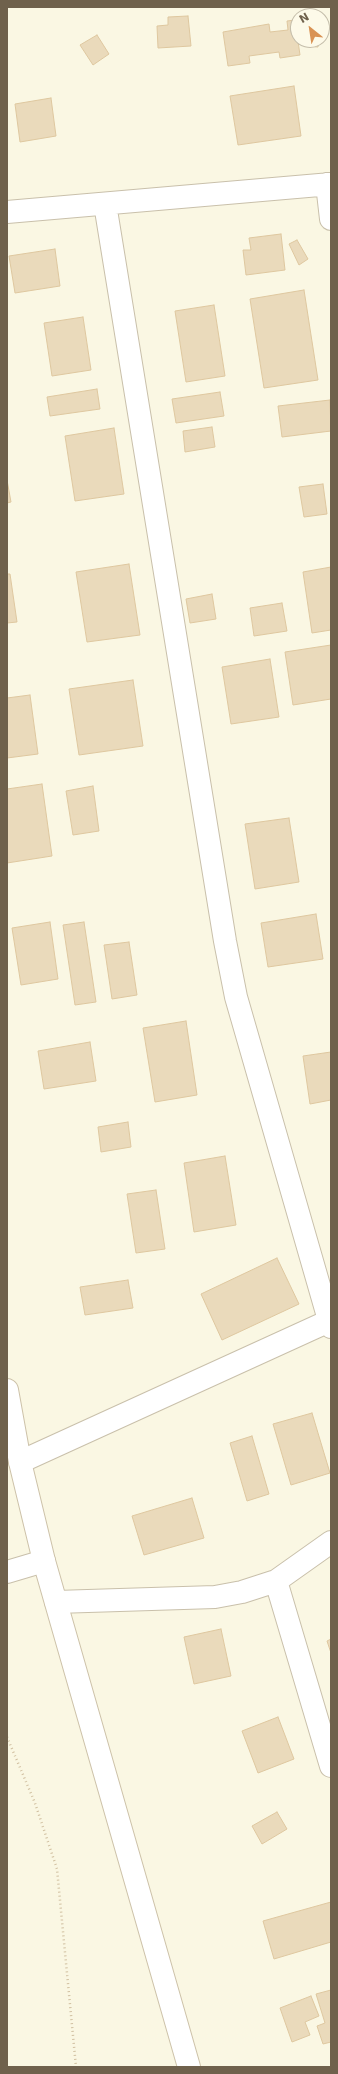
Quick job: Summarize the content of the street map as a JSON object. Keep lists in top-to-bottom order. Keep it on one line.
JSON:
{"north":"top left"}
